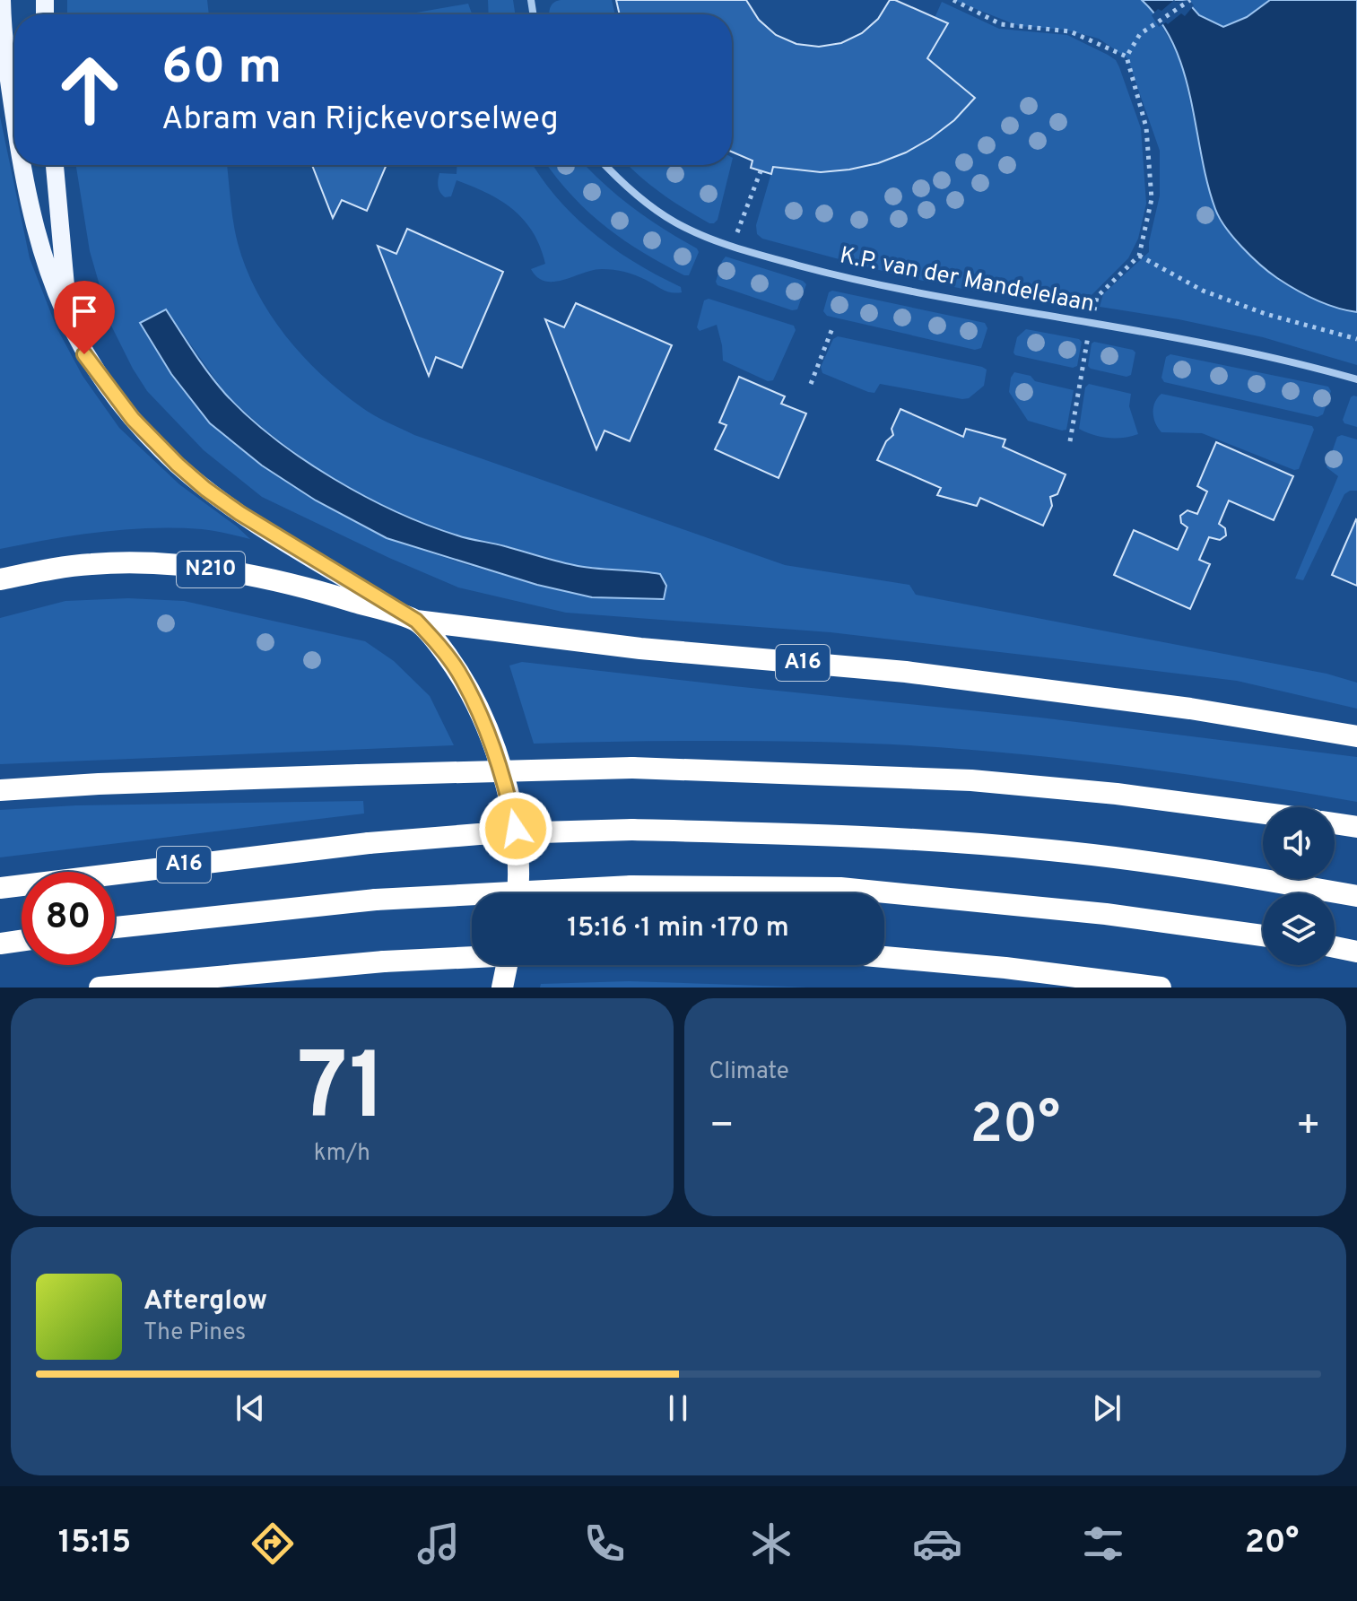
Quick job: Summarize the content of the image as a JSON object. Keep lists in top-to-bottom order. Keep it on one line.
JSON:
{"streets":{"highway":["N210","A16"],"street":["K.P. van der Mandelelaan"]},"crossings":[["N210","A16"]],"page":{"turn":["60 m","Abram van Rijckevorselweg"],"limit":"80","trip":"15:16 · 1 min · 170 m","tile":[["71","km/h"],"Climate"],"heat":["−","20°","+"],"song":["Afterglow","The Pines"],"tabs":["15:15","20°"]}}
